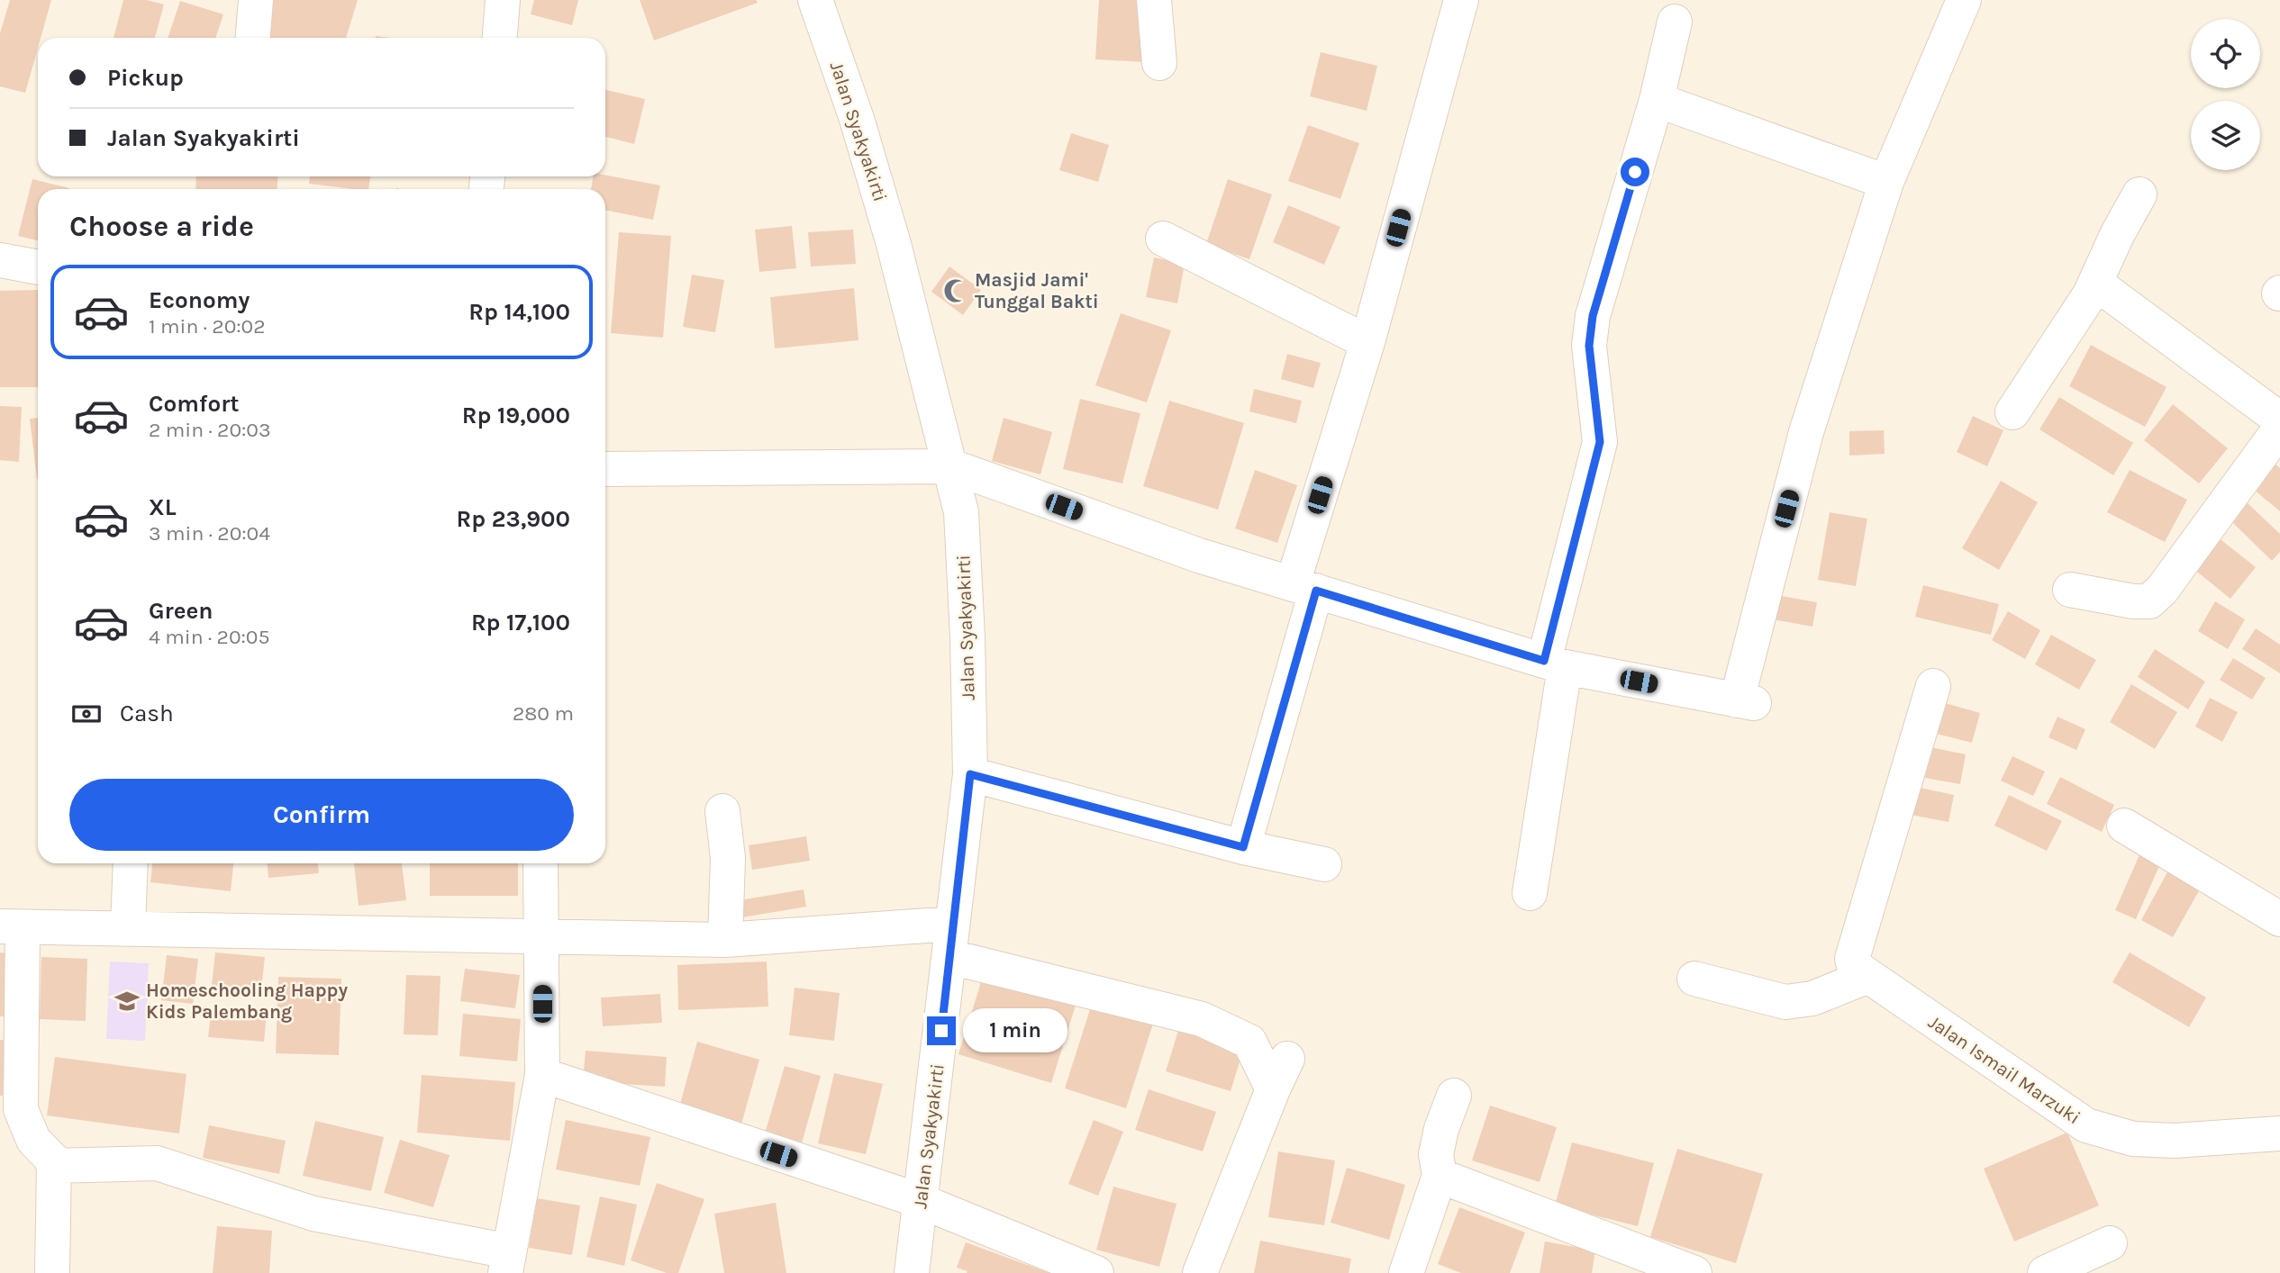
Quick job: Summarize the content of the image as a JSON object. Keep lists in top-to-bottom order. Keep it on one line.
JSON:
{"streets":{"street":["Jalan Syakyakirti","Jalan Ismail Marzuki"]},"places":{"mosque":["Masjid Jami' Tunggal Bakti"],"school or university":["Homeschooling Happy Kids Palembang"]},"page":{"banner":["Pickup","Jalan Syakyakirti"],"heading":"Choose a ride","list":[{"name":"Economy","note":"1 min · 20:02","value":"Rp 14,100"},{"name":"Comfort","note":"2 min · 20:03","value":"Rp 19,000"},{"name":"XL","note":"3 min · 20:04","value":"Rp 23,900"},{"name":"Green","note":"4 min · 20:05","value":"Rp 17,100"}],"pay":["Cash","280 m"],"buttons":"Confirm","bubble":"1 min"}}
